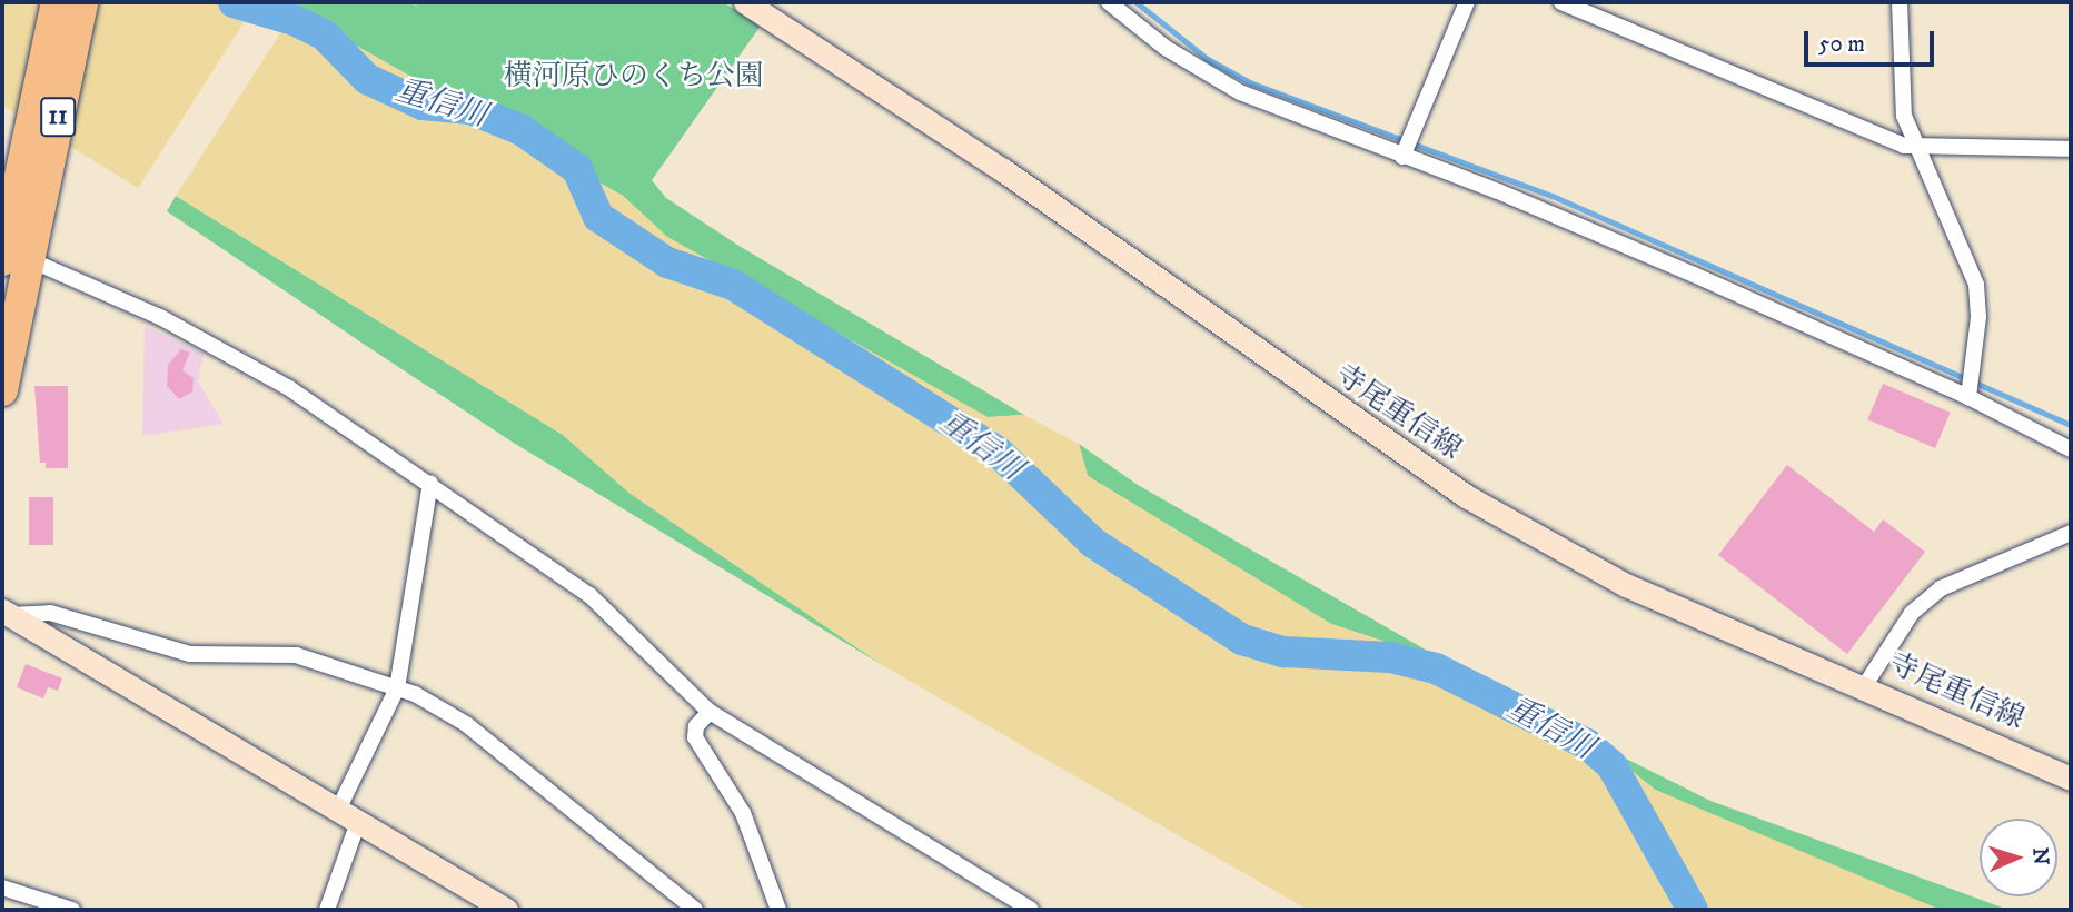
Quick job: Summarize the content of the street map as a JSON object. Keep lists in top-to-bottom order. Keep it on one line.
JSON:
{"streets":{"highway":["11"],"main road":["寺尾重信線"]},"water":["重信川"],"parks":["横河原ひのくち公園"],"scale_bar":"50 m","north":"right"}
